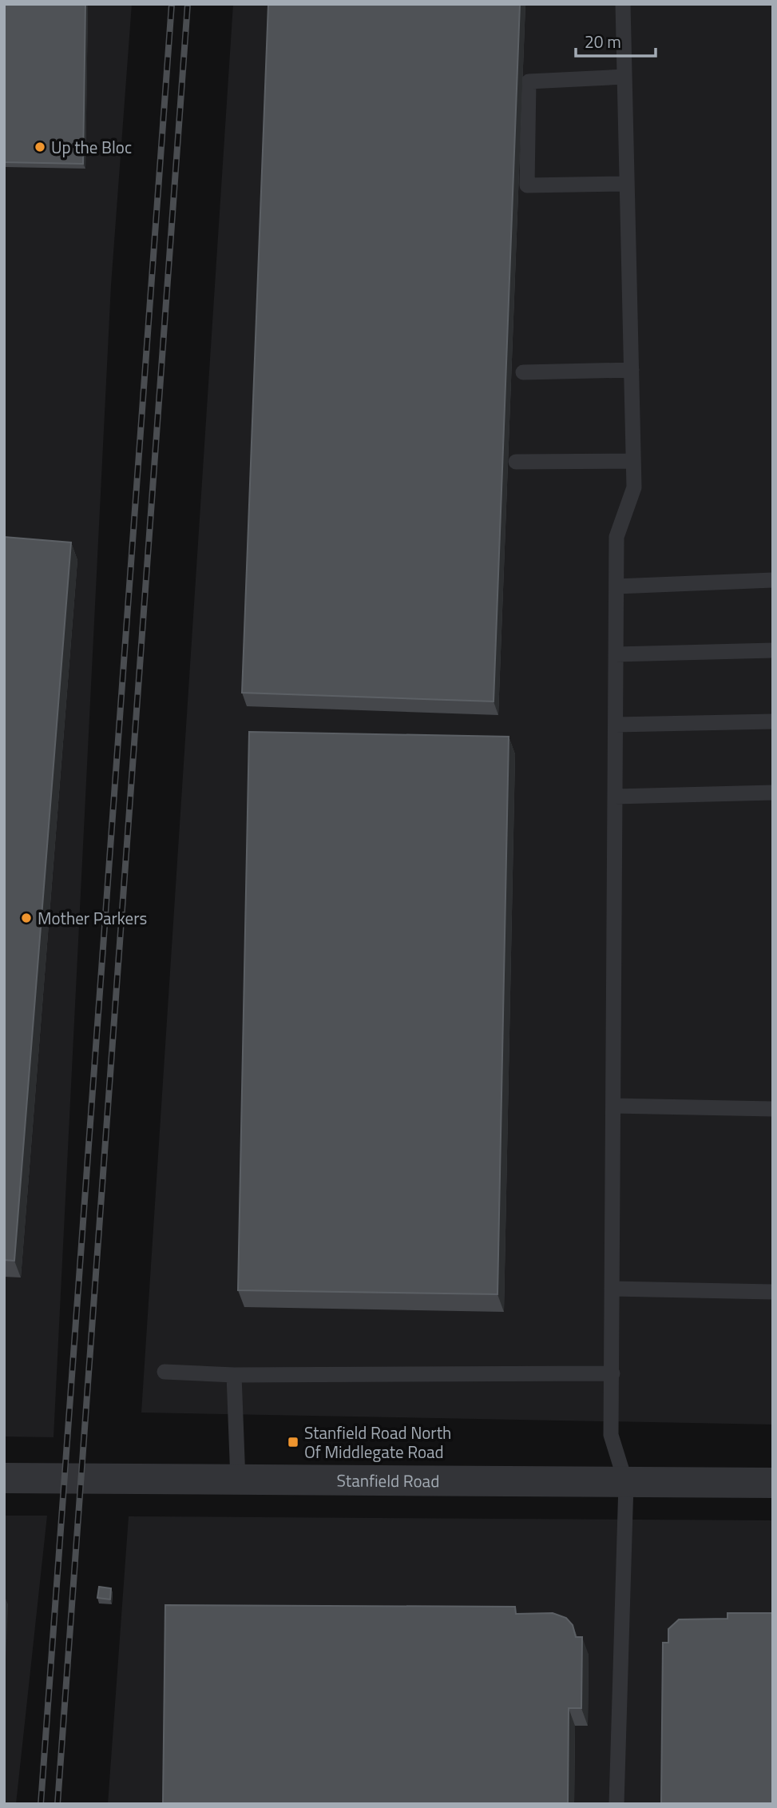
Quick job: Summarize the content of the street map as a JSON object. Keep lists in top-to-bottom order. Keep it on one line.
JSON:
{"streets":{"street":["Stanfield Road"]},"places":{"other":["Up the Bloc","Mother Parkers"],"transit":["Stanfield Road North Of Middlegate Road"]},"scale_bar":"20 m"}
